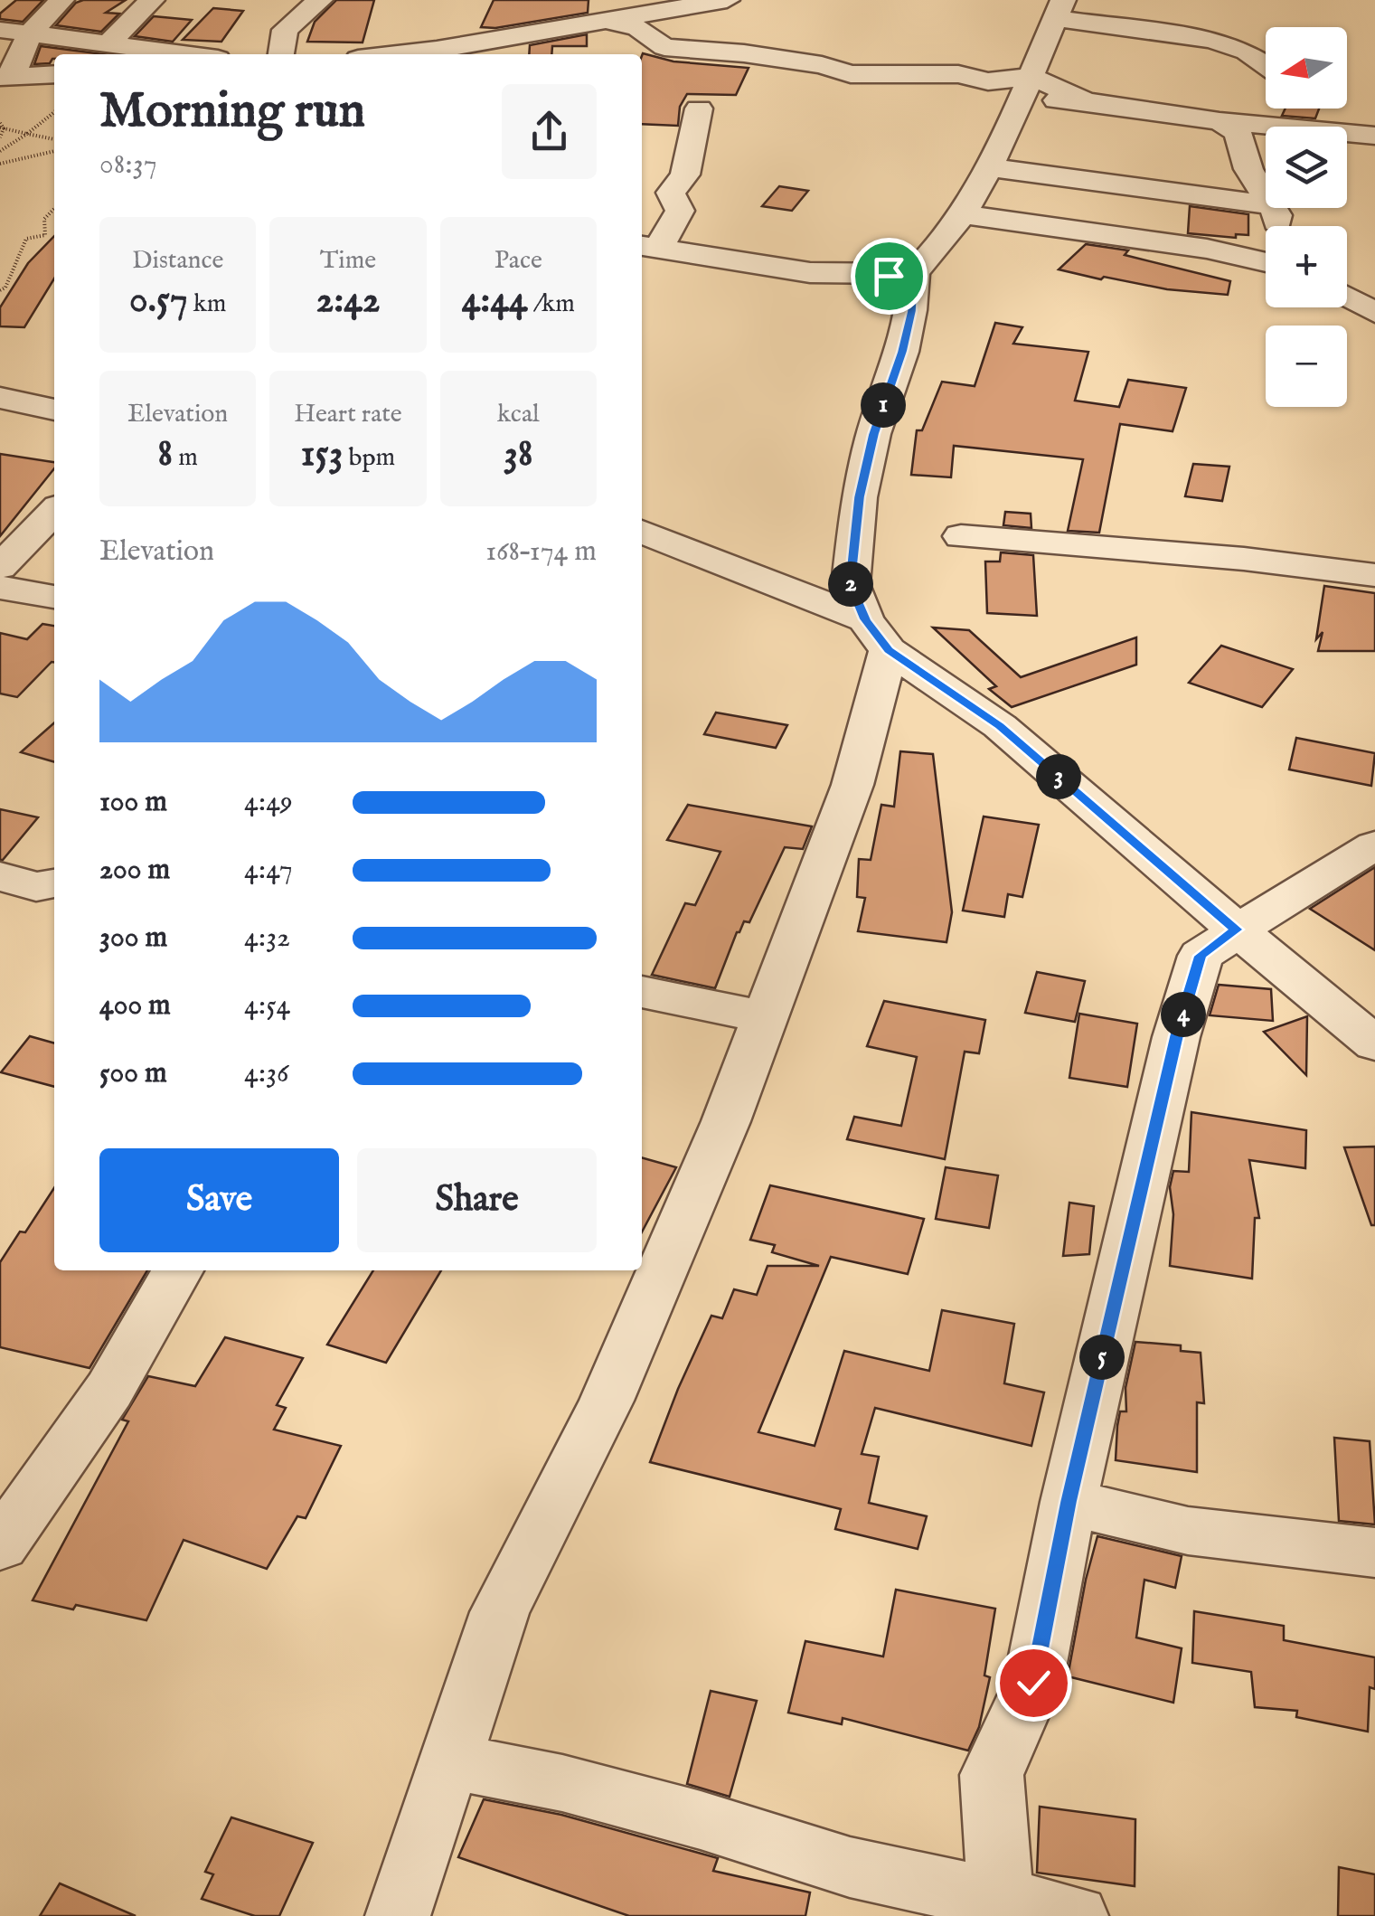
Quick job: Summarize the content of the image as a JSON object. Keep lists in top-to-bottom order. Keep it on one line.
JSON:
{"north":"left","page":{"map_buttons":["+","−"],"heading":["Morning run","08:37"],"stats":[["Distance","0.57 km"],["Time","2:42"],["Pace","4:44 /km"],["Elevation","8 m"],["Heart rate","153 bpm"],["kcal","38"]],"pins":["1","2","3","4","5"],"chart":["Elevation","168–174 m"],"list":[{"name":"100 m","note":"4:49"},{"name":"200 m","note":"4:47"},{"name":"300 m","note":"4:32"},{"name":"400 m","note":"4:54"},{"name":"500 m","note":"4:36"}],"buttons":["Save","Share"]}}
